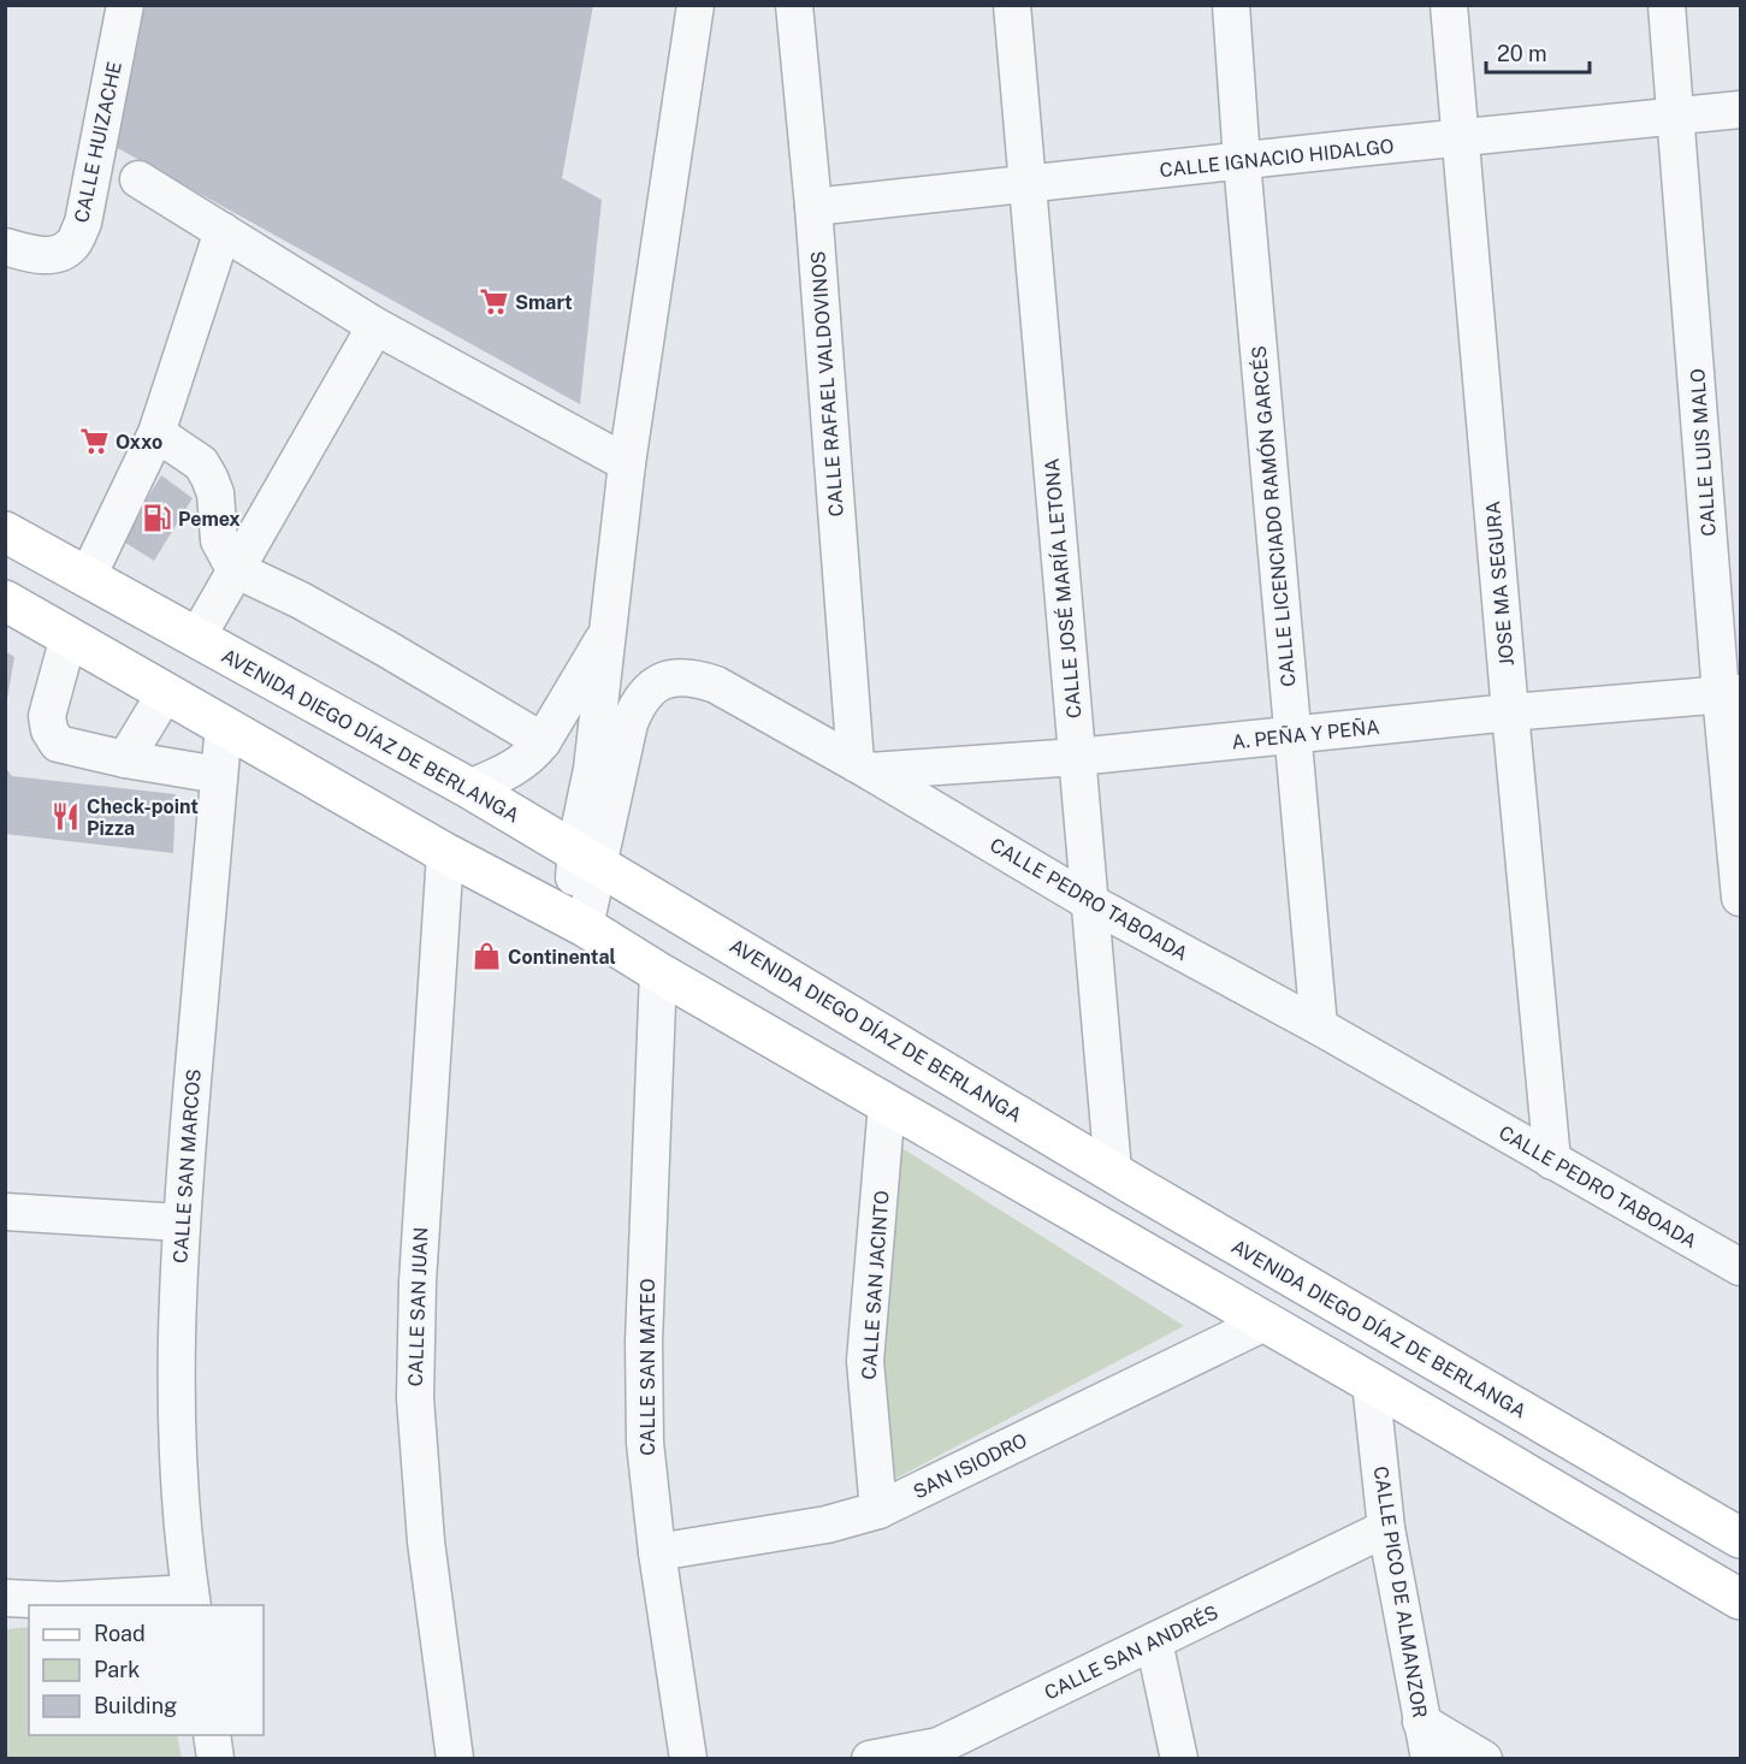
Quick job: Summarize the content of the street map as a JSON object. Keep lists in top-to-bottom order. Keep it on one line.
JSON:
{"streets":{"main road":["AVENIDA DIEGO DÍAZ DE BERLANGA"],"street":["CALLE HUIZACHE","CALLE IGNACIO HIDALGO","CALLE RAFAEL VALDOVINOS","CALLE LUIS MALO","CALLE LICENCIADO RAMÓN GARCÉS","JOSE MA SEGURA","CALLE JOSÉ MARÍA LETONA","A. PEÑA Y PEÑA","CALLE PEDRO TABOADA","CALLE SAN MARCOS","CALLE SAN JACINTO","CALLE SAN JUAN","CALLE SAN MATEO","SAN ISIODRO","CALLE PICO DE ALMANZOR","CALLE SAN ANDRÉS"]},"crossings":[["CALLE IGNACIO HIDALGO","CALLE RAFAEL VALDOVINOS"],["CALLE IGNACIO HIDALGO","CALLE LUIS MALO"],["CALLE IGNACIO HIDALGO","CALLE LICENCIADO RAMÓN GARCÉS"],["CALLE IGNACIO HIDALGO","JOSE MA SEGURA"],["CALLE IGNACIO HIDALGO","CALLE JOSÉ MARÍA LETONA"],["CALLE RAFAEL VALDOVINOS","A. PEÑA Y PEÑA"],["CALLE RAFAEL VALDOVINOS","CALLE PEDRO TABOADA"],["CALLE LUIS MALO","A. PEÑA Y PEÑA"],["CALLE LICENCIADO RAMÓN GARCÉS","A. PEÑA Y PEÑA"],["CALLE LICENCIADO RAMÓN GARCÉS","CALLE PEDRO TABOADA"],["JOSE MA SEGURA","A. PEÑA Y PEÑA"],["JOSE MA SEGURA","CALLE PEDRO TABOADA"],["CALLE JOSÉ MARÍA LETONA","A. PEÑA Y PEÑA"],["CALLE JOSÉ MARÍA LETONA","AVENIDA DIEGO DÍAZ DE BERLANGA"],["CALLE JOSÉ MARÍA LETONA","CALLE PEDRO TABOADA"],["A. PEÑA Y PEÑA","CALLE PEDRO TABOADA"],["AVENIDA DIEGO DÍAZ DE BERLANGA","CALLE PEDRO TABOADA"],["CALLE SAN JACINTO","SAN ISIODRO"],["CALLE SAN MATEO","SAN ISIODRO"],["CALLE PICO DE ALMANZOR","CALLE SAN ANDRÉS"]],"places":{"supermarket":["Smart","Oxxo"],"fuel station":["Pemex"],"restaurant":["Check-point Pizza"],"shop":["Continental"]},"legend":["Road","Park","Building"],"scale_bar":"20 m"}
